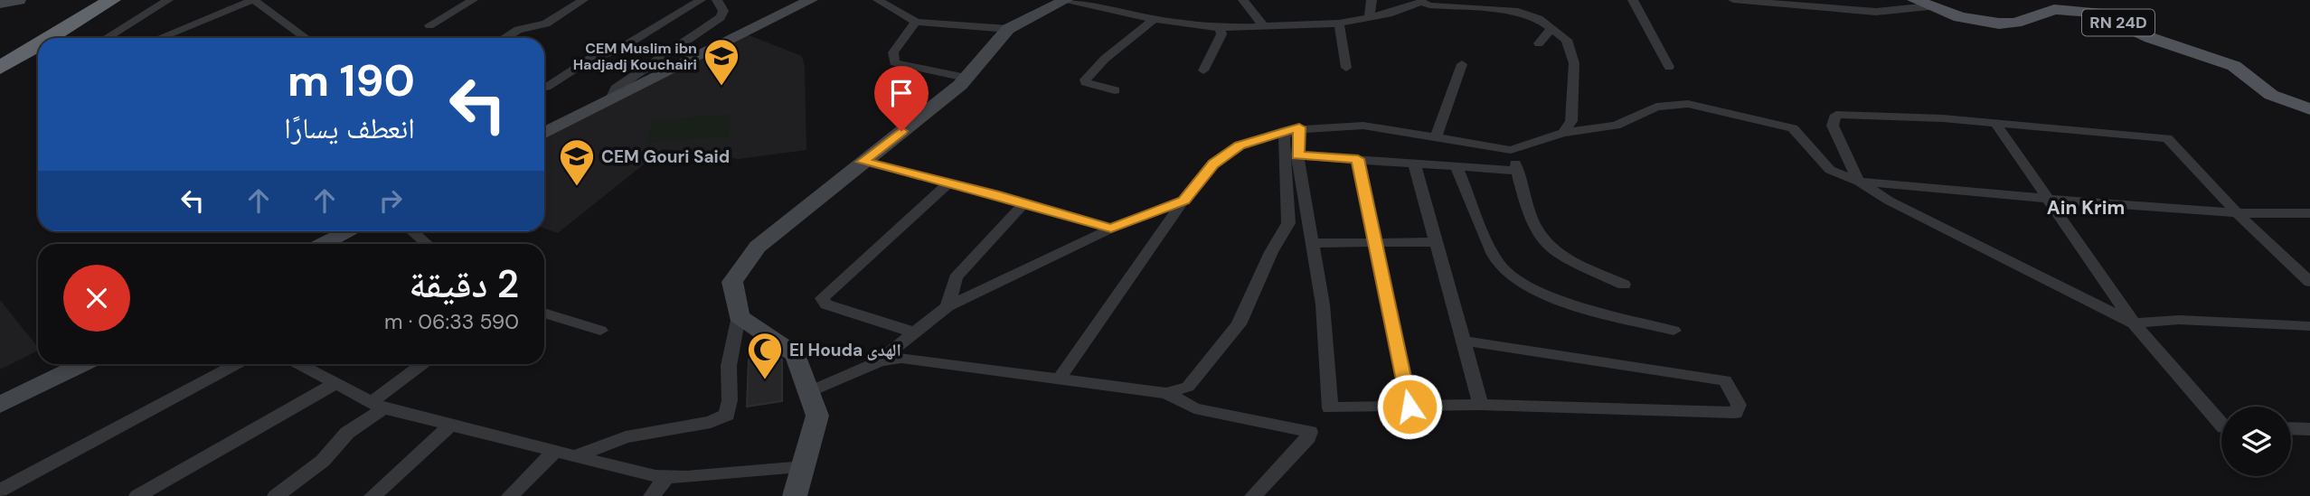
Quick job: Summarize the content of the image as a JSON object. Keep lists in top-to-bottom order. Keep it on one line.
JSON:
{"streets":{"main road":["RN 24D"]},"districts":["Ain Krim"],"places":{"school or university":["CEM Muslim ibn Hadjadj Kouchairi","CEM Gouri Said"],"mosque":["El Houda الهدى"]},"page":{"turn":["190 m","انعطف يسارًا"],"heading":["2 دقيقة","590 m · 06:33"]}}
